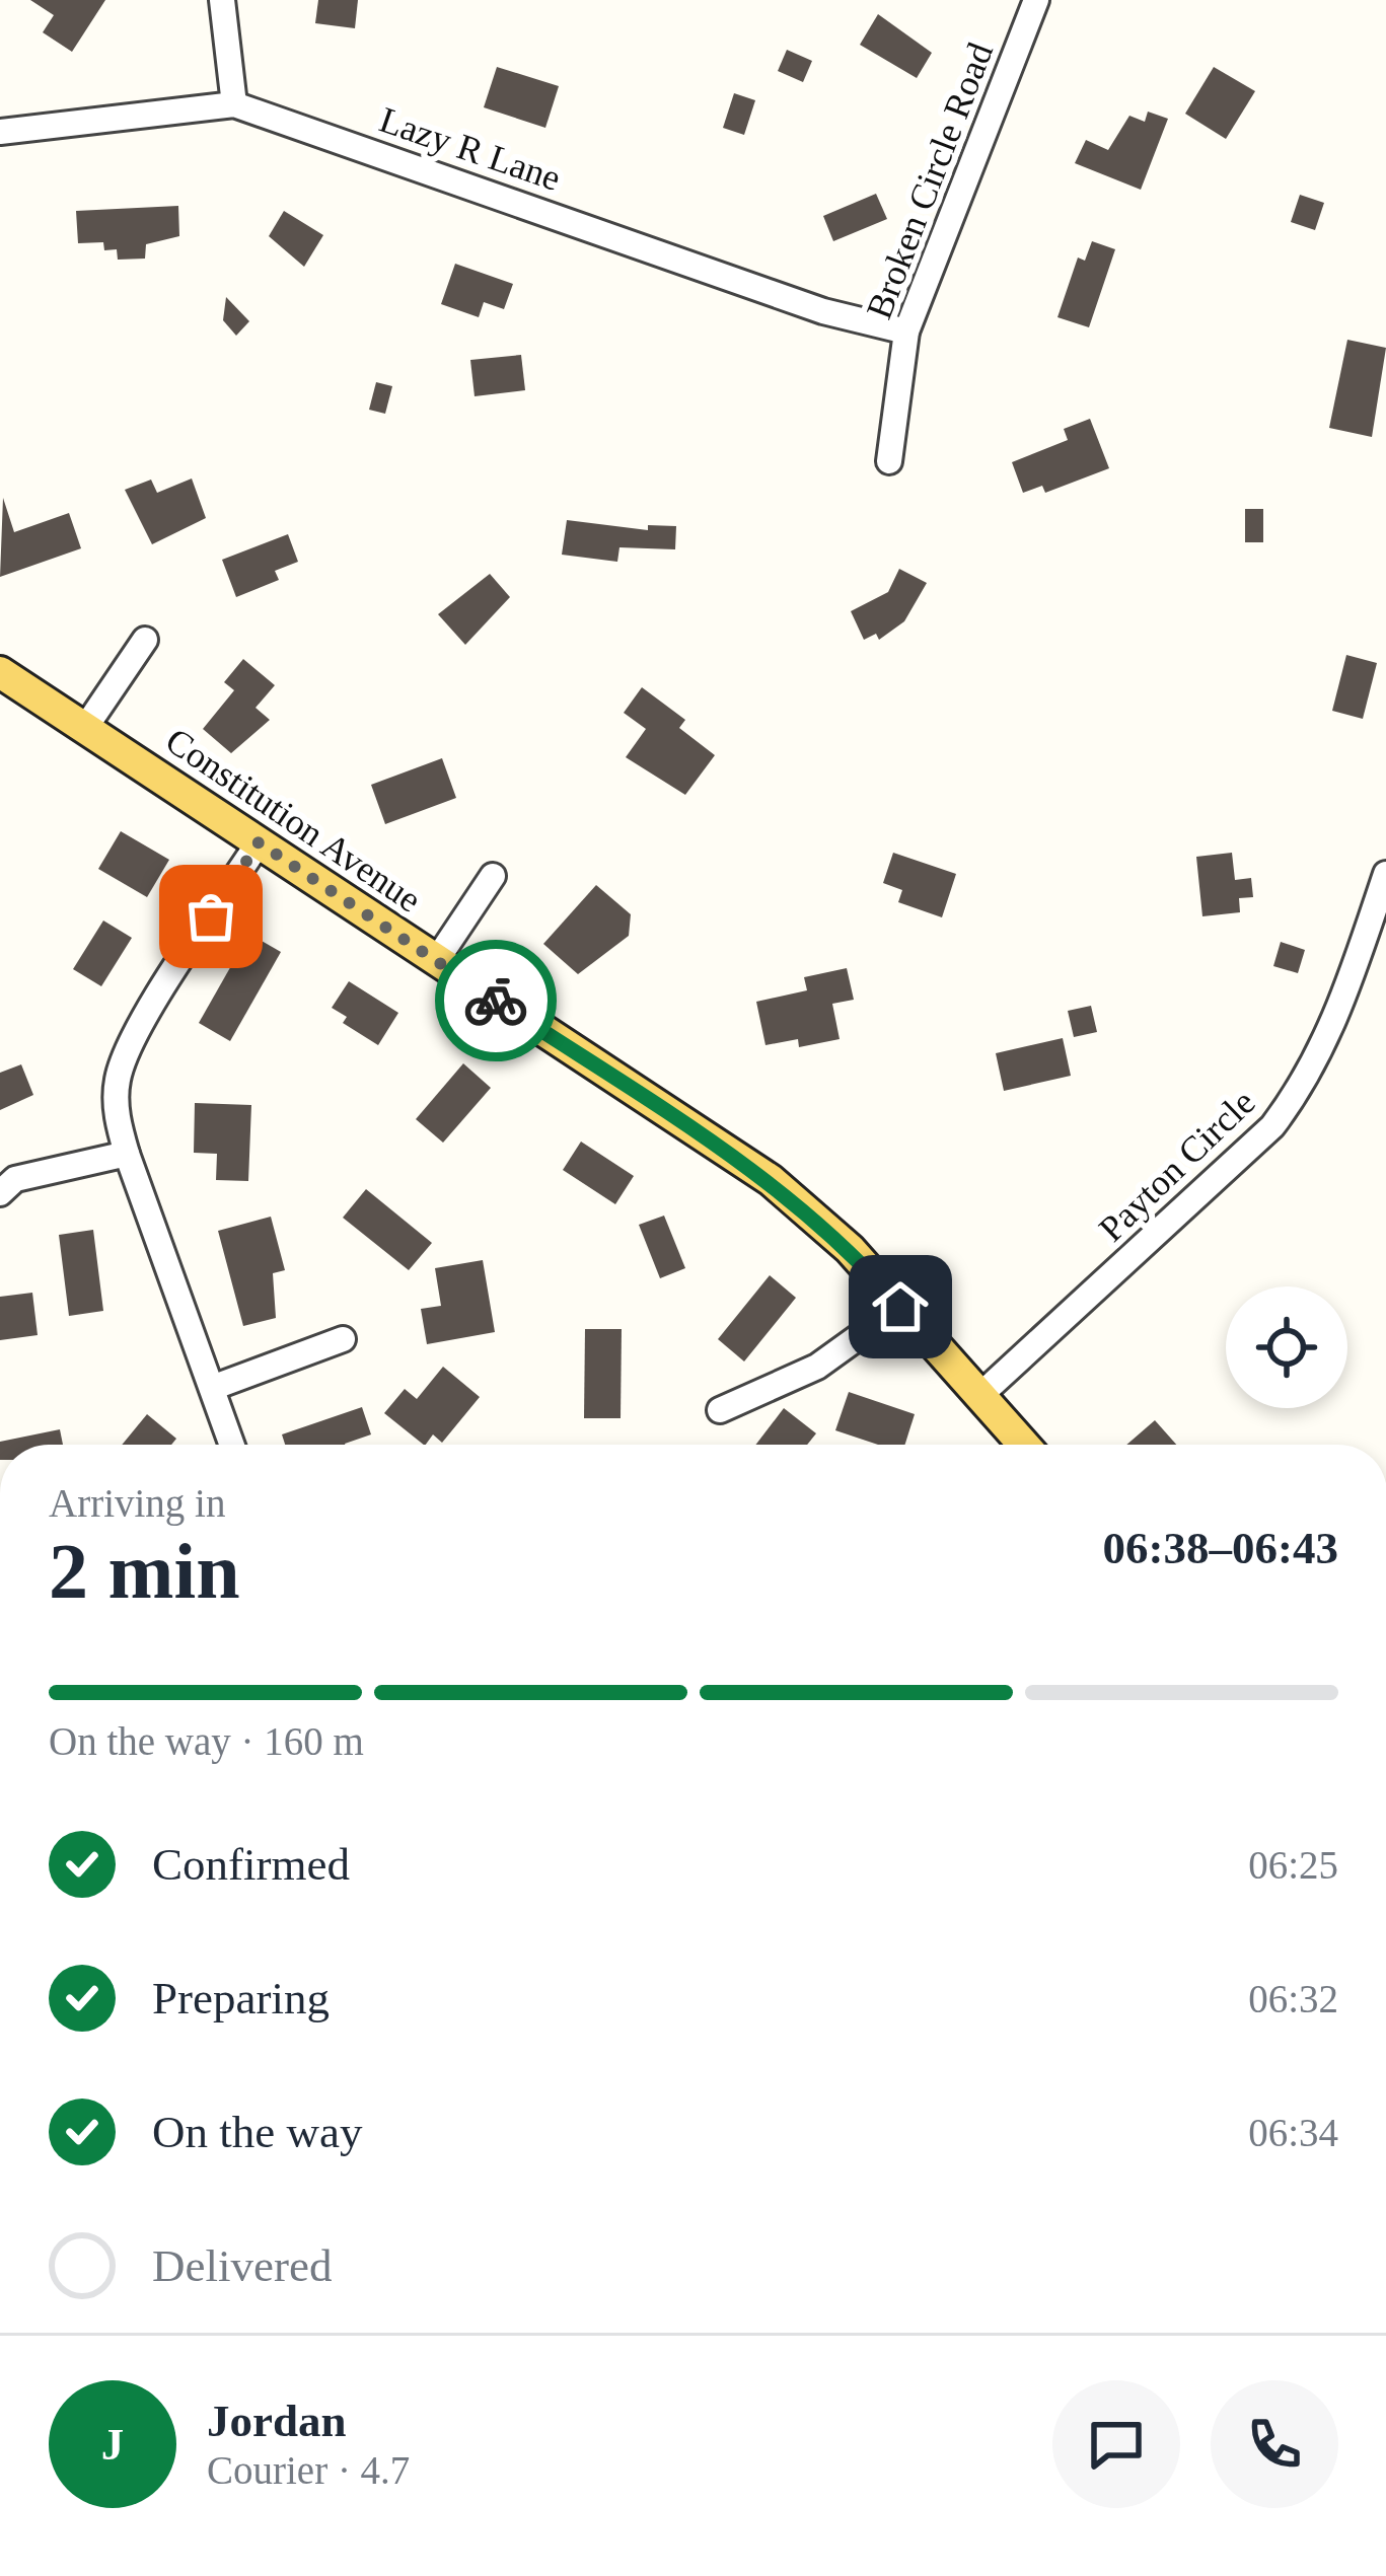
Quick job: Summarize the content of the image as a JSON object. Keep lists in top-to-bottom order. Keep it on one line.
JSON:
{"streets":{"main road":["Constitution Avenue"],"street":["Lazy R Lane","Broken Circle Road","Payton Circle"]},"crossings":[["Lazy R Lane","Broken Circle Road"],["Constitution Avenue","Payton Circle"]],"page":{"heading":["2 min","Arriving in","06:38–06:43"],"panel":["Jordan","Courier · 4.7"],"bar":"On the way · 160 m","list":[["Confirmed","06:25"],["Preparing","06:32"],["On the way","06:34"],"Delivered"],"round":"J"}}
